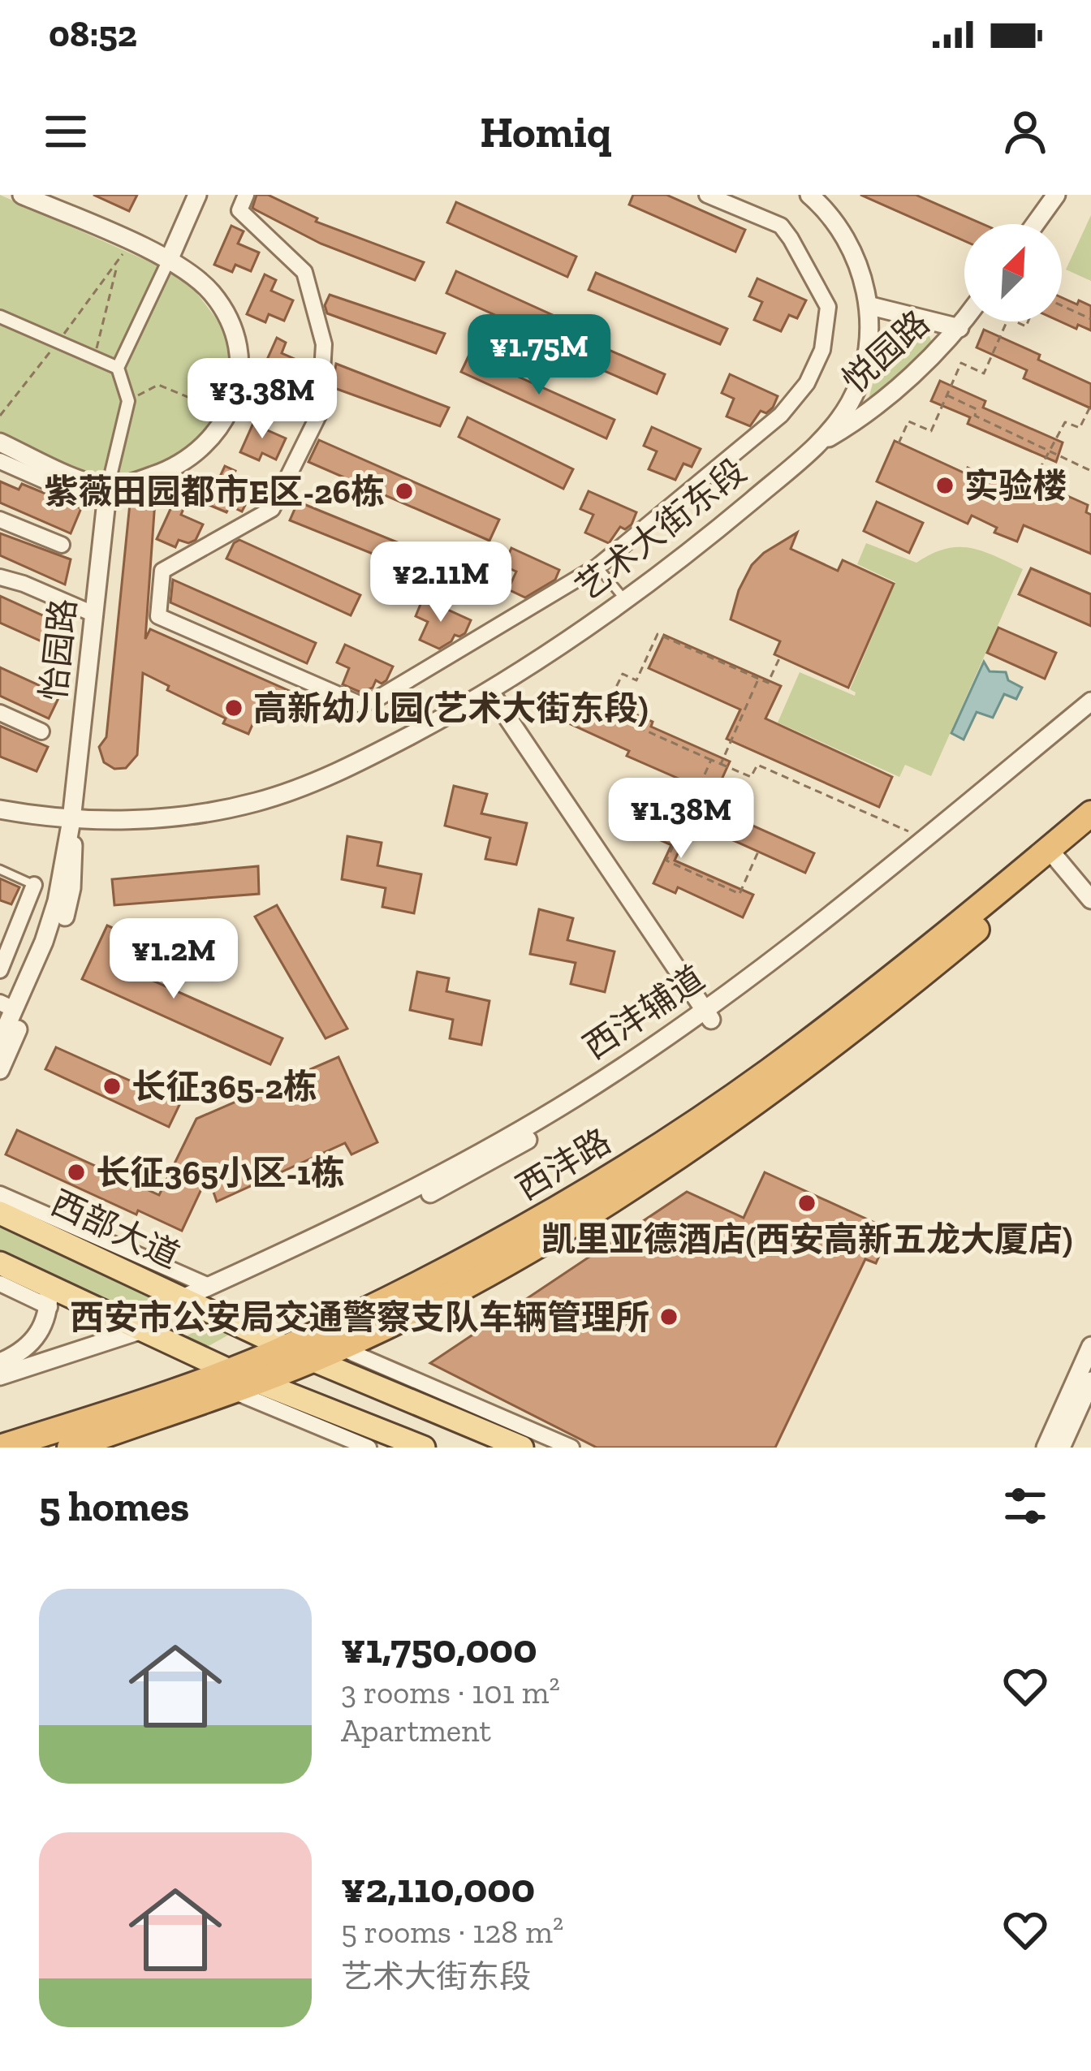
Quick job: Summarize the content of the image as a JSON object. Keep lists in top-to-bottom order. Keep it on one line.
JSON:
{"streets":{"highway":["西沣路"],"main road":["西部大道"],"street":["悦园路","艺术大街东段","怡园路","西沣辅道"]},"crossings":[["悦园路","艺术大街东段"],["艺术大街东段","怡园路"],["西沣辅道","西部大道"],["西沣路","西部大道"]],"places":["实验楼","紫薇田园都市E区-26栋","高新幼儿园(艺术大街东段)","长征365-2栋","长征365小区-1栋","凯里亚德酒店(西安高新五龙大厦店)","西安市公安局交通警察支队车辆管理所"],"north":"top right","page":{"status":"08:52","header":"Homiq","price":["¥1.75M","¥3.38M","¥2.11M","¥1.38M","¥1.2M"],"heading":"5 homes","list":[{"name":"¥1,750,000","note":"3 rooms · 101 m² · Apartment"},{"name":"¥2,110,000","note":"5 rooms · 128 m² · 艺术大街东段"}]}}
